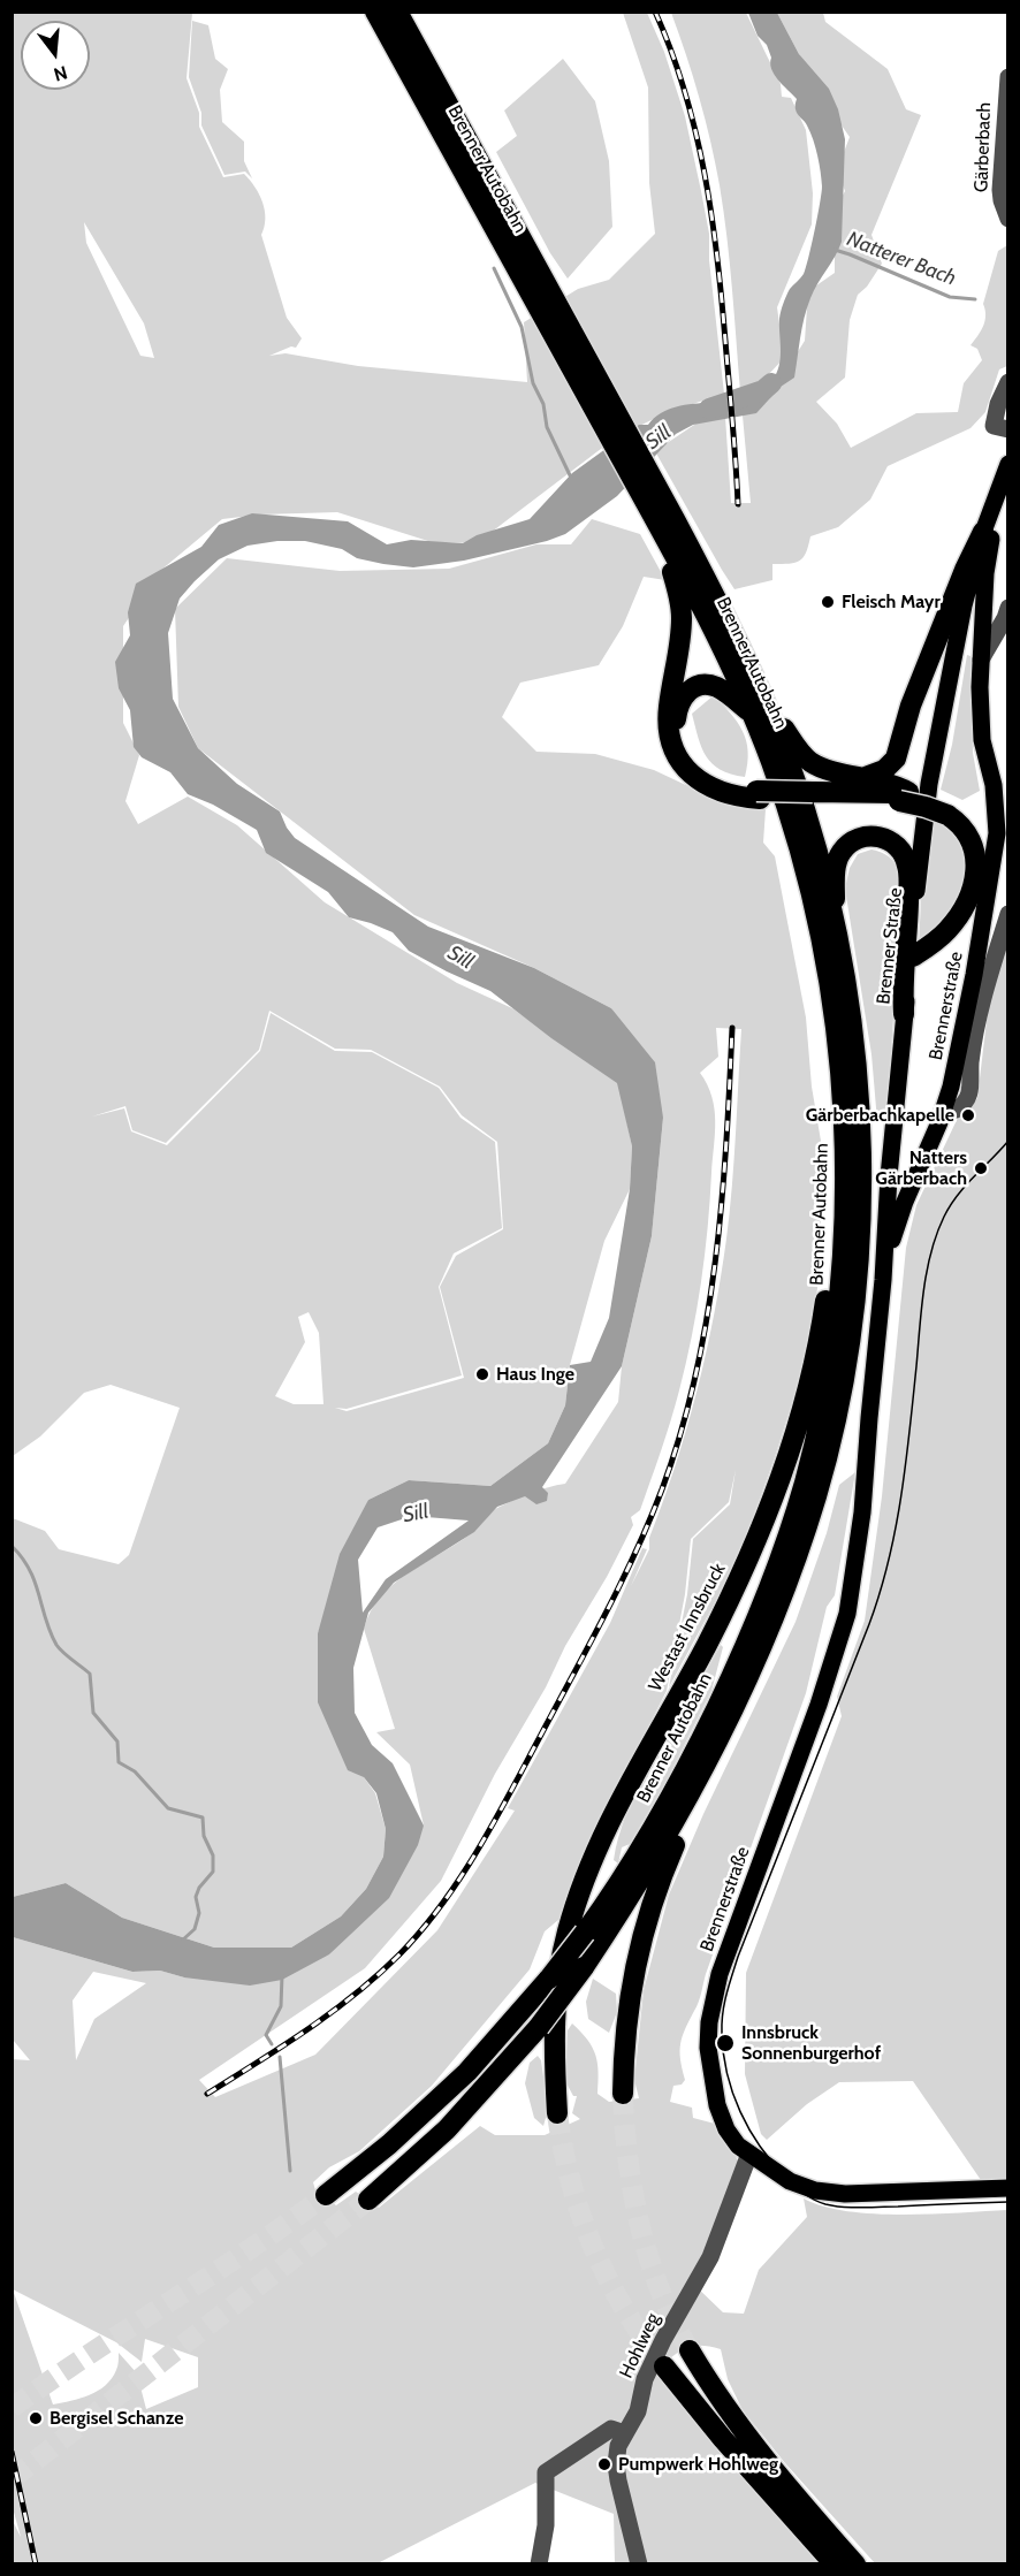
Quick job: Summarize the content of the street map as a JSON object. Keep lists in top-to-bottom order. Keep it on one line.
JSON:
{"streets":{"highway":["Brenner Autobahn","Westast Innsbruck"],"main road":["Brenner Straße","Brennerstraße"],"street":["Gärberbach","Hohlweg"]},"crossings":[["Brenner Autobahn","Westast Innsbruck"],["Brenner Straße","Brennerstraße"],["Brennerstraße","Hohlweg"]],"water":["Natterer Bach","Sill"],"places":["Fleisch Mayr","Gärberbachkapelle","Natters Gärberbach","Haus Inge","Innsbruck Sonnenburgerhof","Bergisel Schanze","Pumpwerk Hohlweg"],"north":"bottom"}
